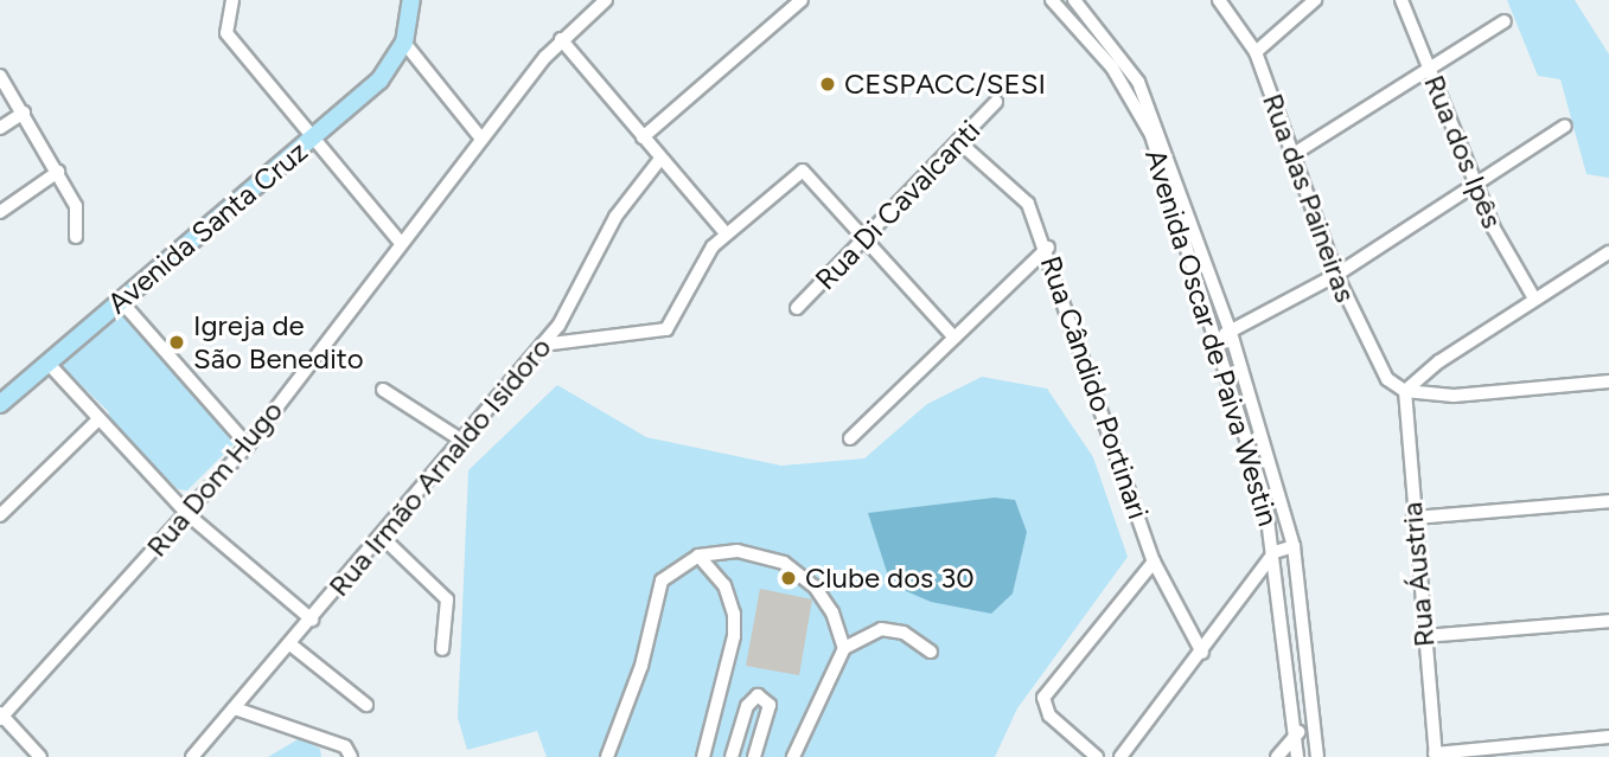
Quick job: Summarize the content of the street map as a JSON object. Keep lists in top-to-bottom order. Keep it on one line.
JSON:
{"streets":{"main road":["Avenida Santa Cruz"],"street":["Rua dos Ipês","Rua das Paineiras","Rua Di Cavalcanti","Avenida Oscar de Paiva Westin","Rua Cândido Portinari","Rua Irmão Arnaldo Isidoro","Rua Dom Hugo","Rua Áustria"]},"crossings":[["Rua das Paineiras","Rua Áustria"],["Rua Di Cavalcanti","Rua Cândido Portinari"]],"places":["CESPACC/SESI","Igreja de São Benedito","Clube dos 30"]}
